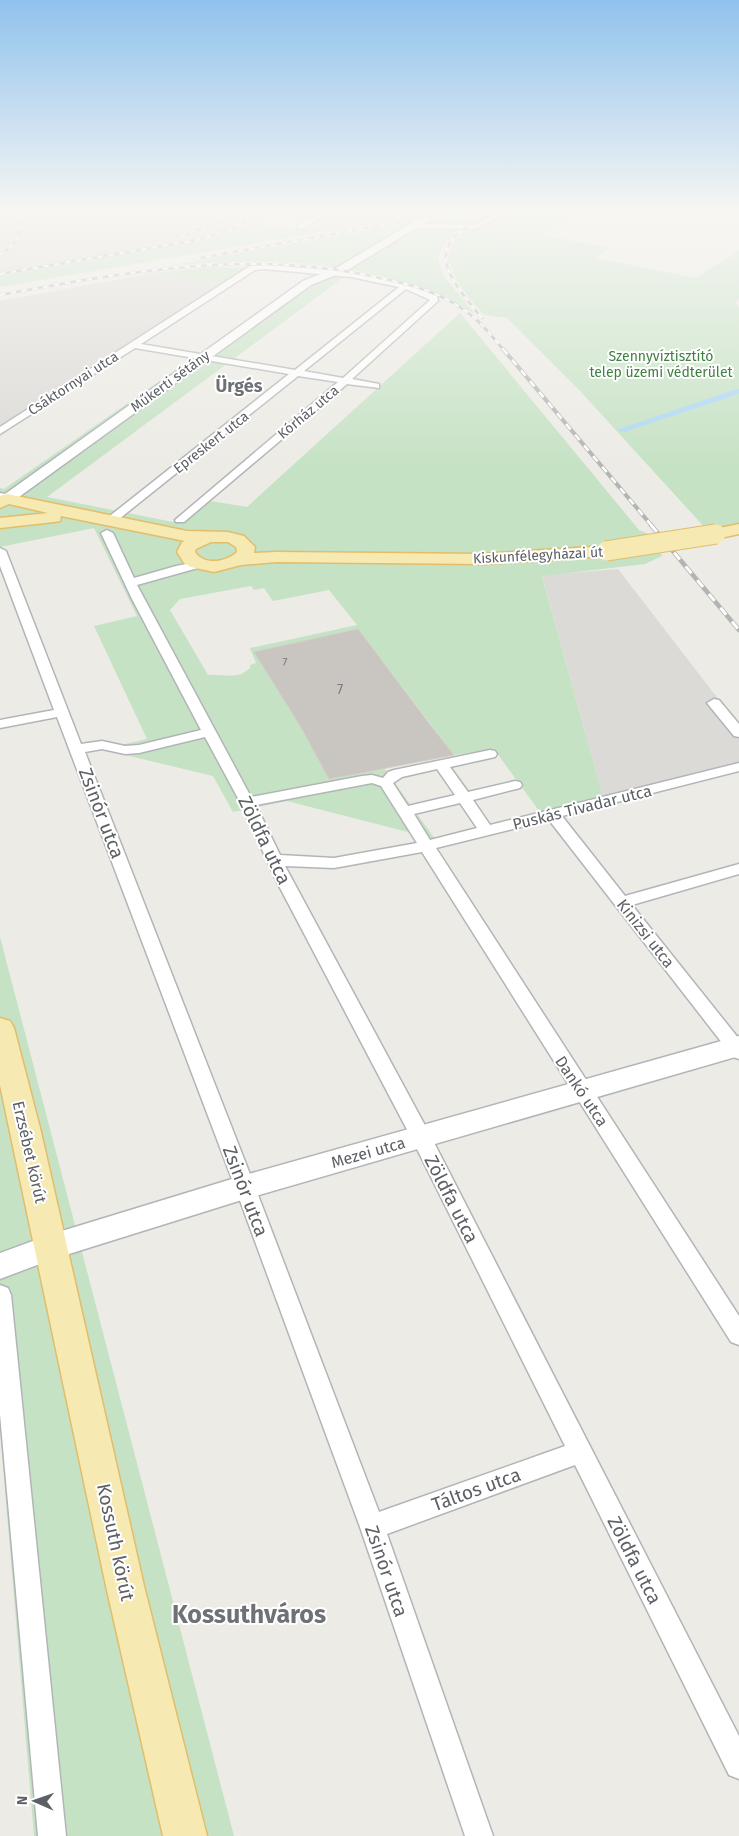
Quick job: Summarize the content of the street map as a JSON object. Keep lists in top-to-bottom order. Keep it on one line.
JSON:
{"streets":{"main road":["Kiskunfélegyházai út","Erzsébet körút","Kossuth körút"],"street":["Műkerti sétány","Csáktornyai utca","Kórház utca","Epreskert utca","Puskás Tivadar utca","Zsinór utca","Zöldfa utca","Kinizsi utca","Dankó utca","Mezei utca","Táltos utca"]},"crossings":[["Epreskert utca","Zöldfa utca"],["Puskás Tivadar utca","Zöldfa utca"],["Puskás Tivadar utca","Kinizsi utca"],["Puskás Tivadar utca","Dankó utca"],["Zsinór utca","Mezei utca"],["Zsinór utca","Táltos utca"],["Zöldfa utca","Mezei utca"],["Zöldfa utca","Táltos utca"],["Kinizsi utca","Mezei utca"],["Dankó utca","Mezei utca"],["Erzsébet körút","Mezei utca"],["Erzsébet körút","Kossuth körút"],["Mezei utca","Kossuth körút"]],"districts":["Ürgés","Kossuthváros"],"parks":["Szennyvíztisztító telep üzemi védterület"],"house_numbers":["7","7"],"north":"left"}
